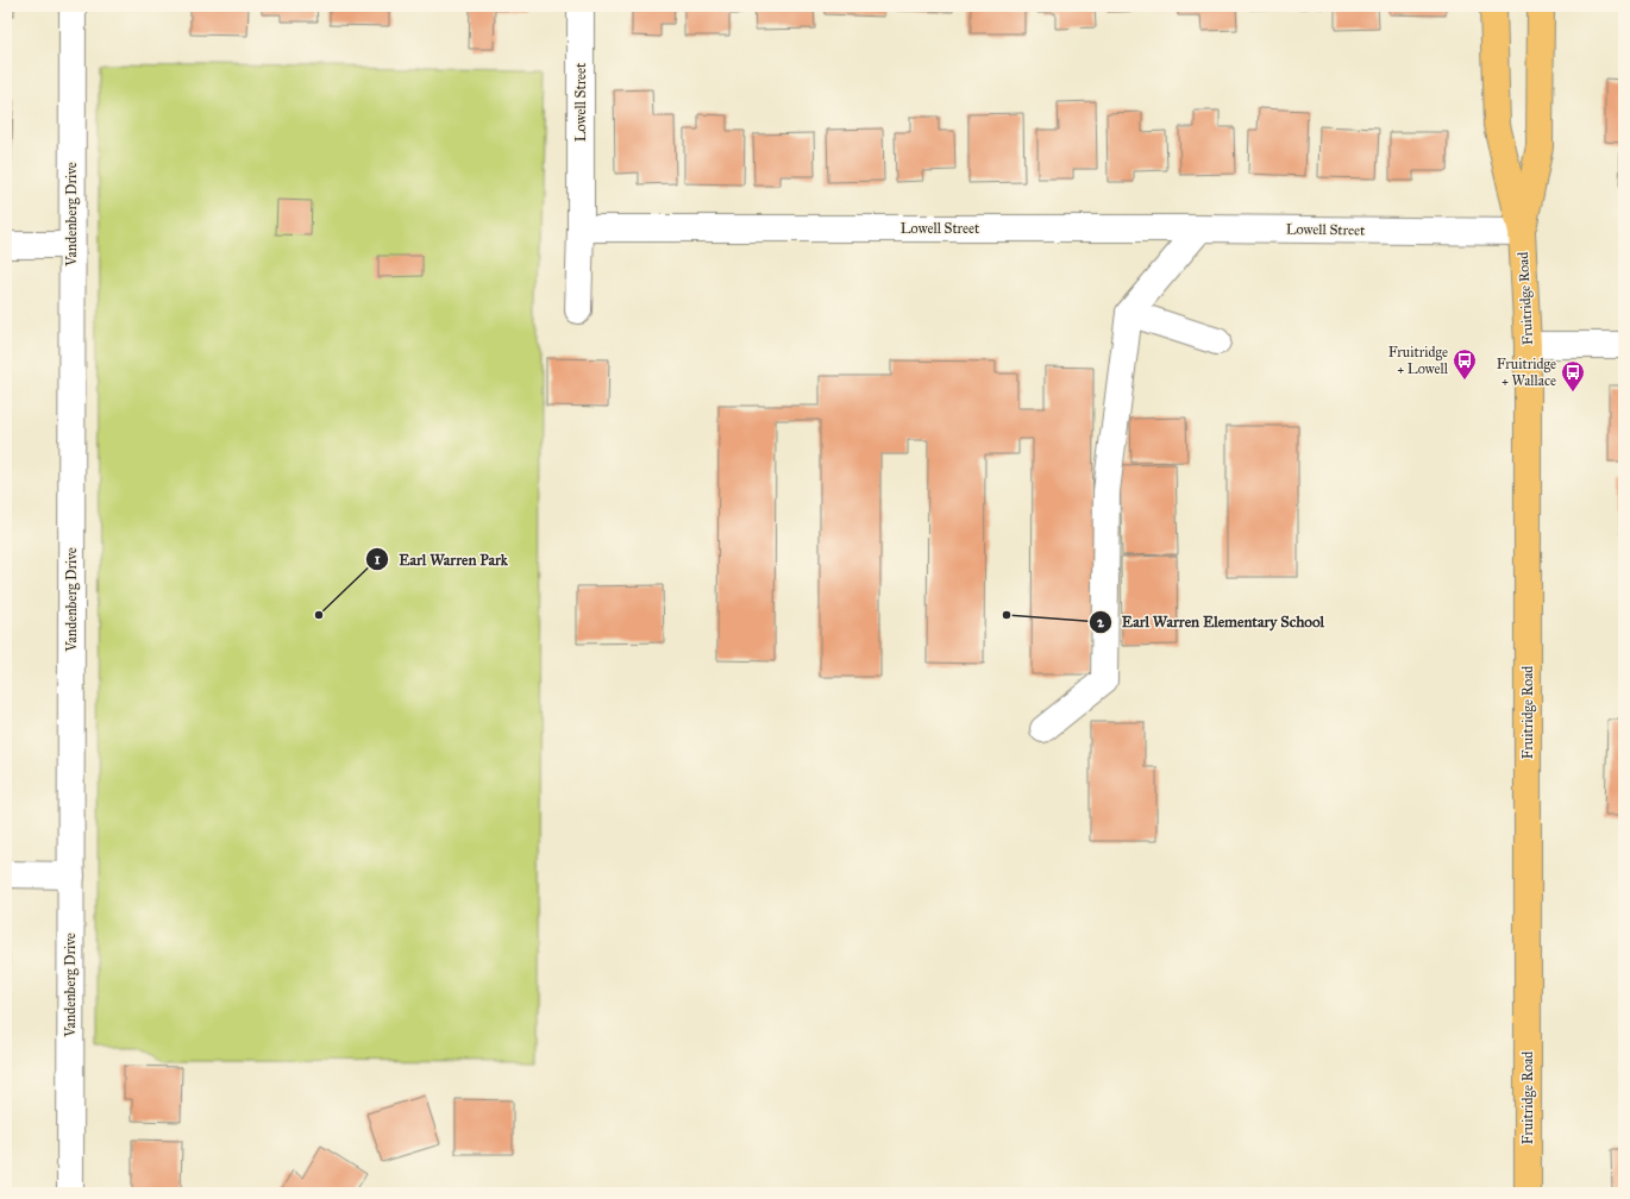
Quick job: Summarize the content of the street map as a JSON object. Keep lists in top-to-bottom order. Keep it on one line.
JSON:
{"streets":{"main road":["Fruitridge Road"],"street":["Lowell Street","Vandenberg Drive"]},"crossings":[["Lowell Street","Fruitridge Road"]],"places":{"bus stop":["Fruitridge + Lowell","Fruitridge + Wallace"],"other":["Earl Warren Park","Earl Warren Elementary School"]}}
